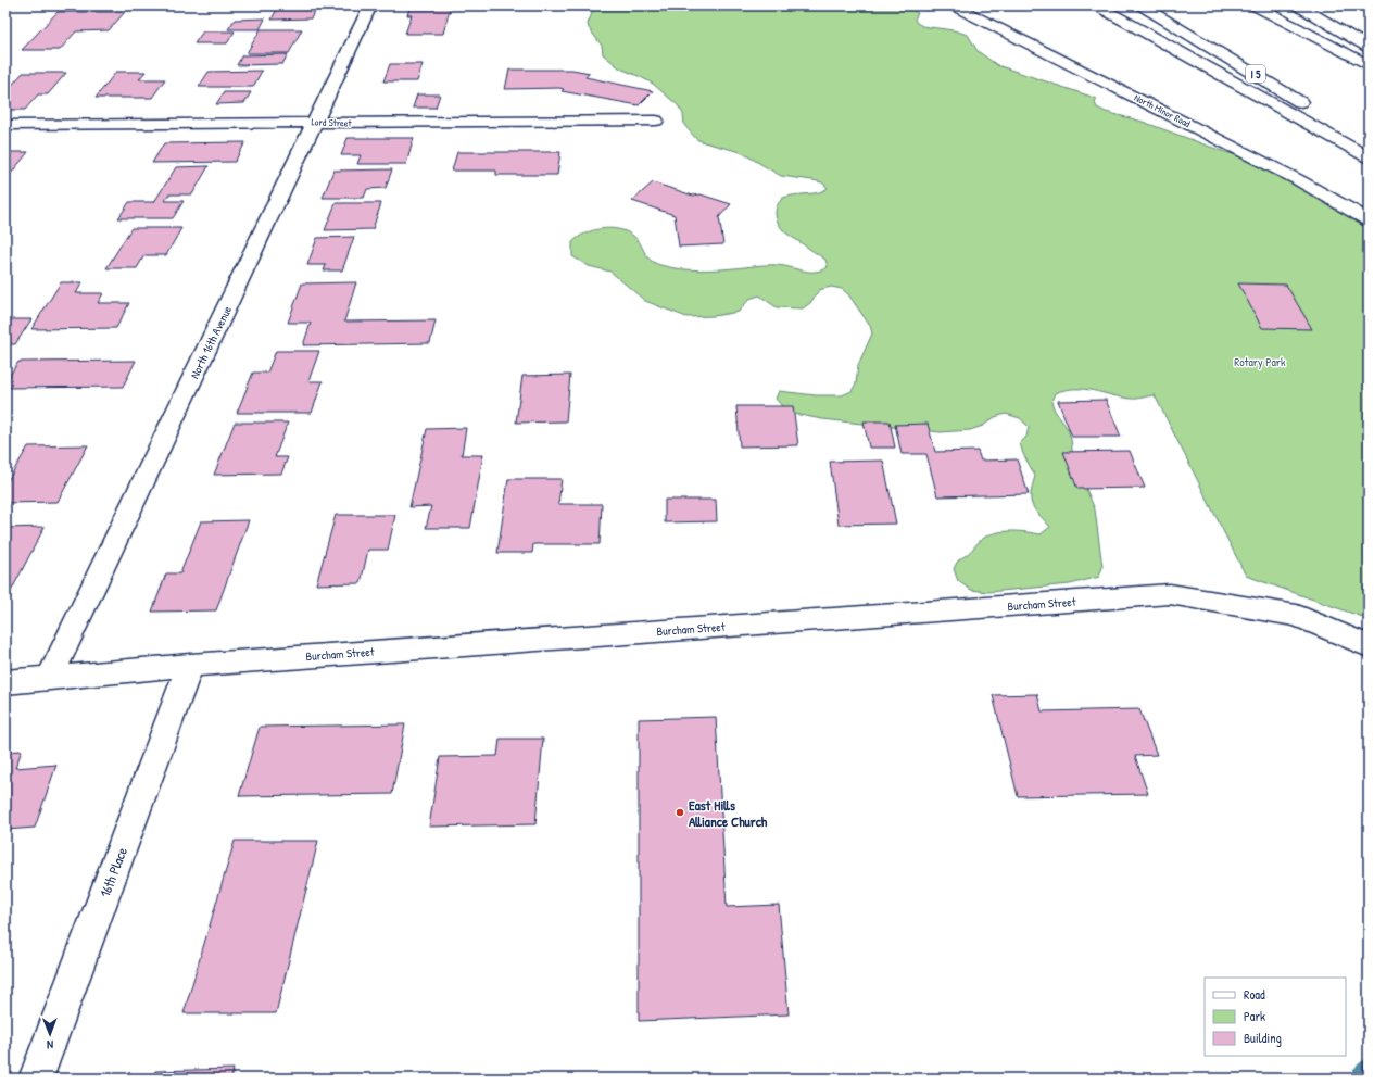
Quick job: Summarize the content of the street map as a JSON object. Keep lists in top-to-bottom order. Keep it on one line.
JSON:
{"streets":{"main road":["I 5","North Minor Road","Lord Street","North 16th Avenue","Burcham Street","16th Place"]},"crossings":[["Lord Street","North 16th Avenue"],["North 16th Avenue","Burcham Street"],["Burcham Street","16th Place"]],"parks":["Rotary Park"],"places":["East Hills Alliance Church"],"legend":["Road","Park","Building"],"north":"bottom"}
